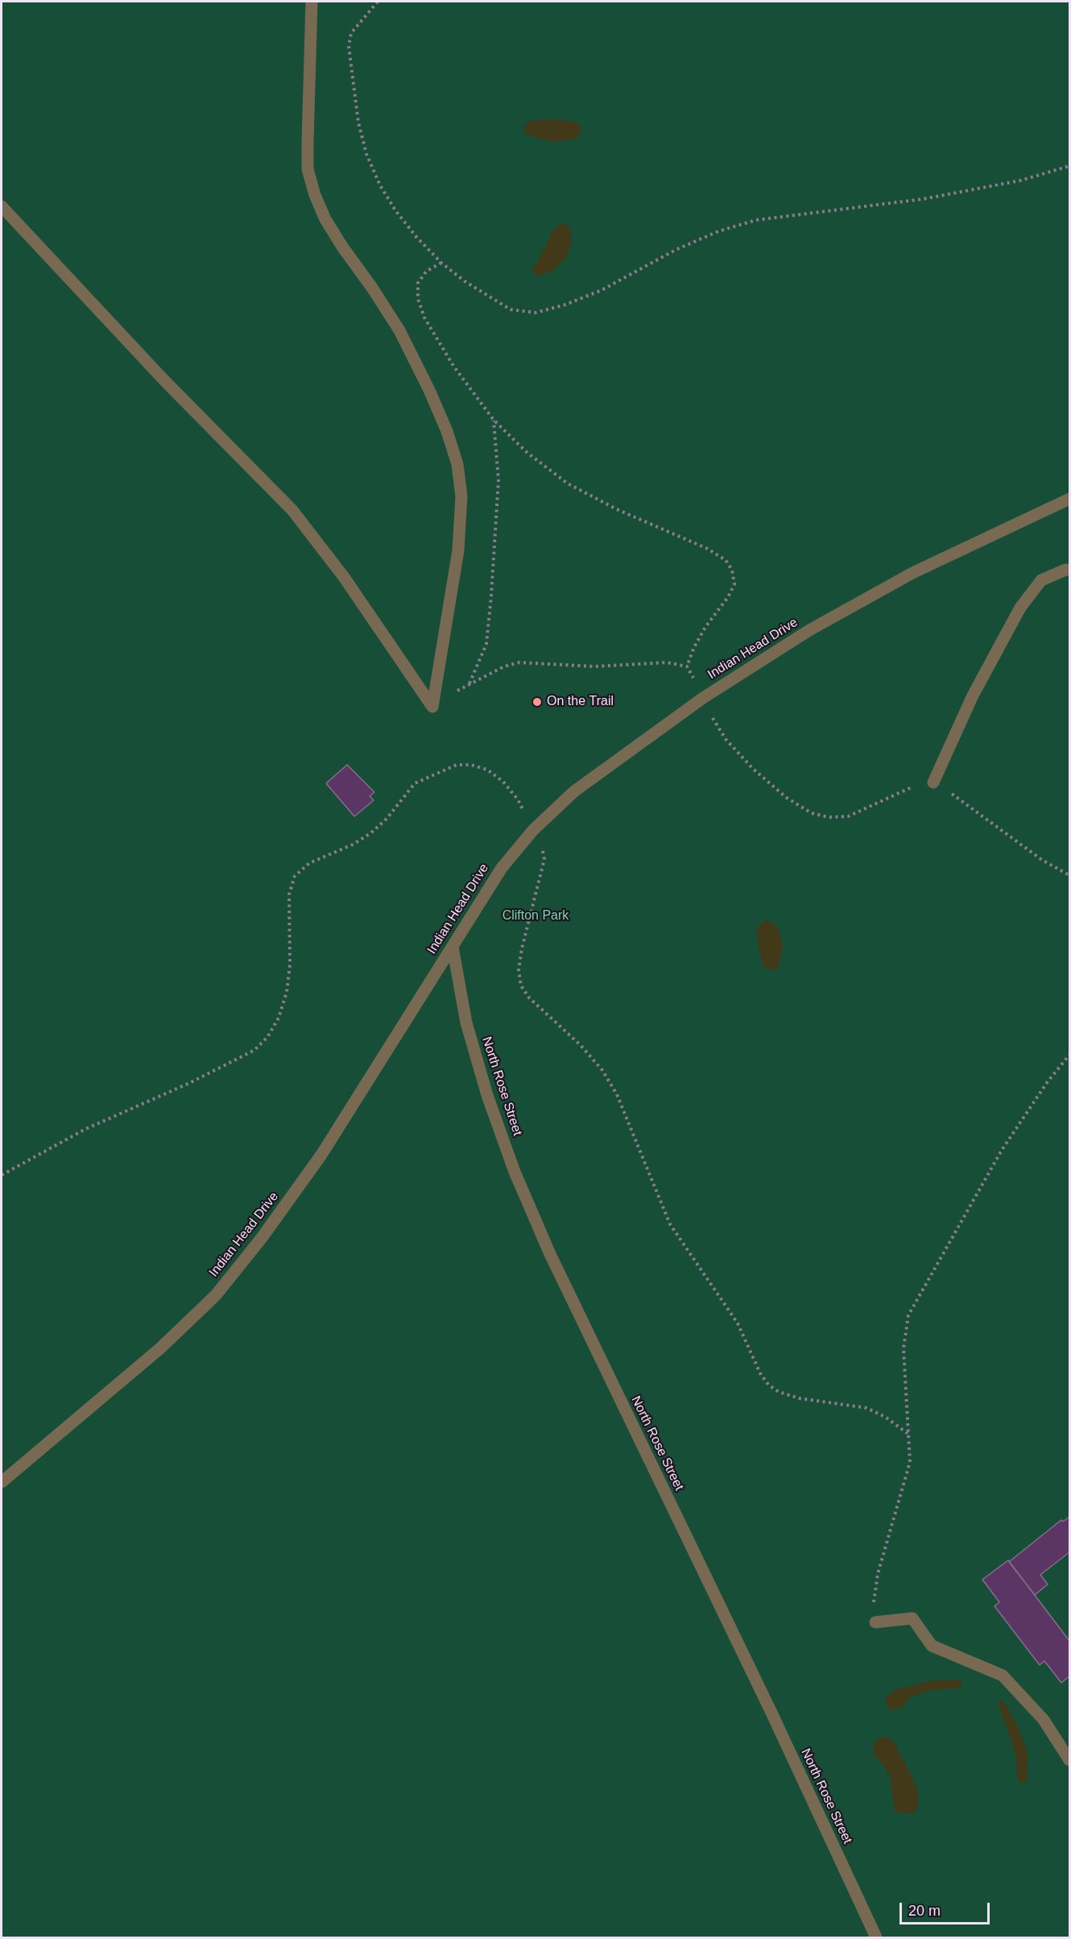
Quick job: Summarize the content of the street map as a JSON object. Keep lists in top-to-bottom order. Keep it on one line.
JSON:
{"streets":{"street":["Indian Head Drive","North Rose Street"]},"crossings":[["Indian Head Drive","North Rose Street"]],"parks":["Clifton Park"],"places":["On the Trail"],"scale_bar":"20 m"}
